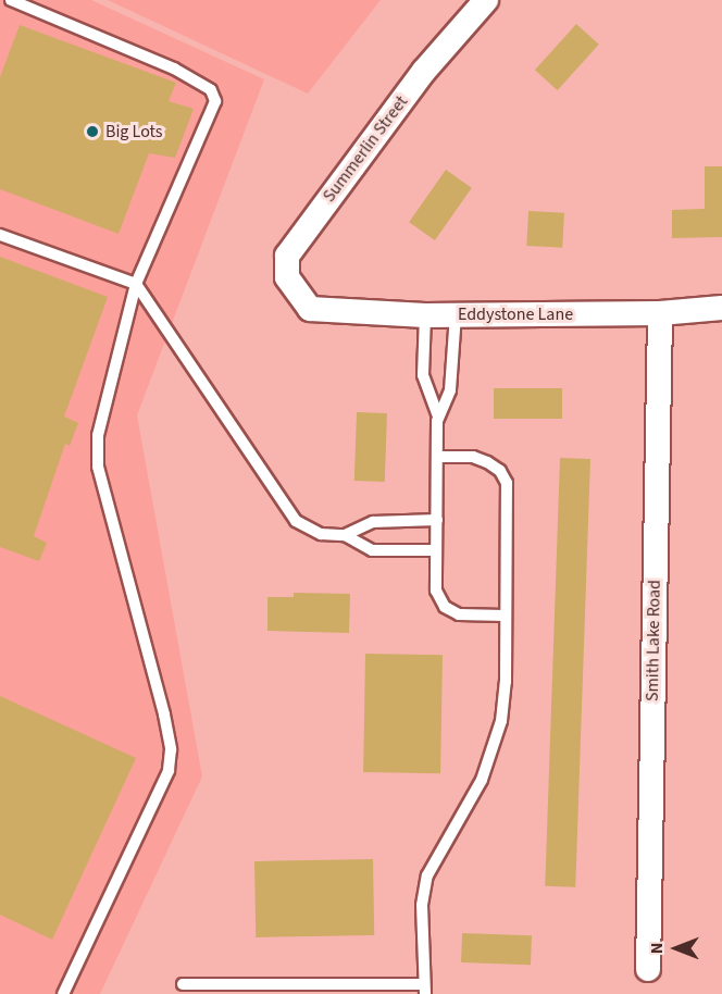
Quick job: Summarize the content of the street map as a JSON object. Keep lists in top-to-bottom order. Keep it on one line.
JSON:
{"streets":{"street":["Summerlin Street","Eddystone Lane","Smith Lake Road"]},"crossings":[["Summerlin Street","Eddystone Lane"],["Eddystone Lane","Smith Lake Road"]],"places":["Big Lots"],"north":"left"}
